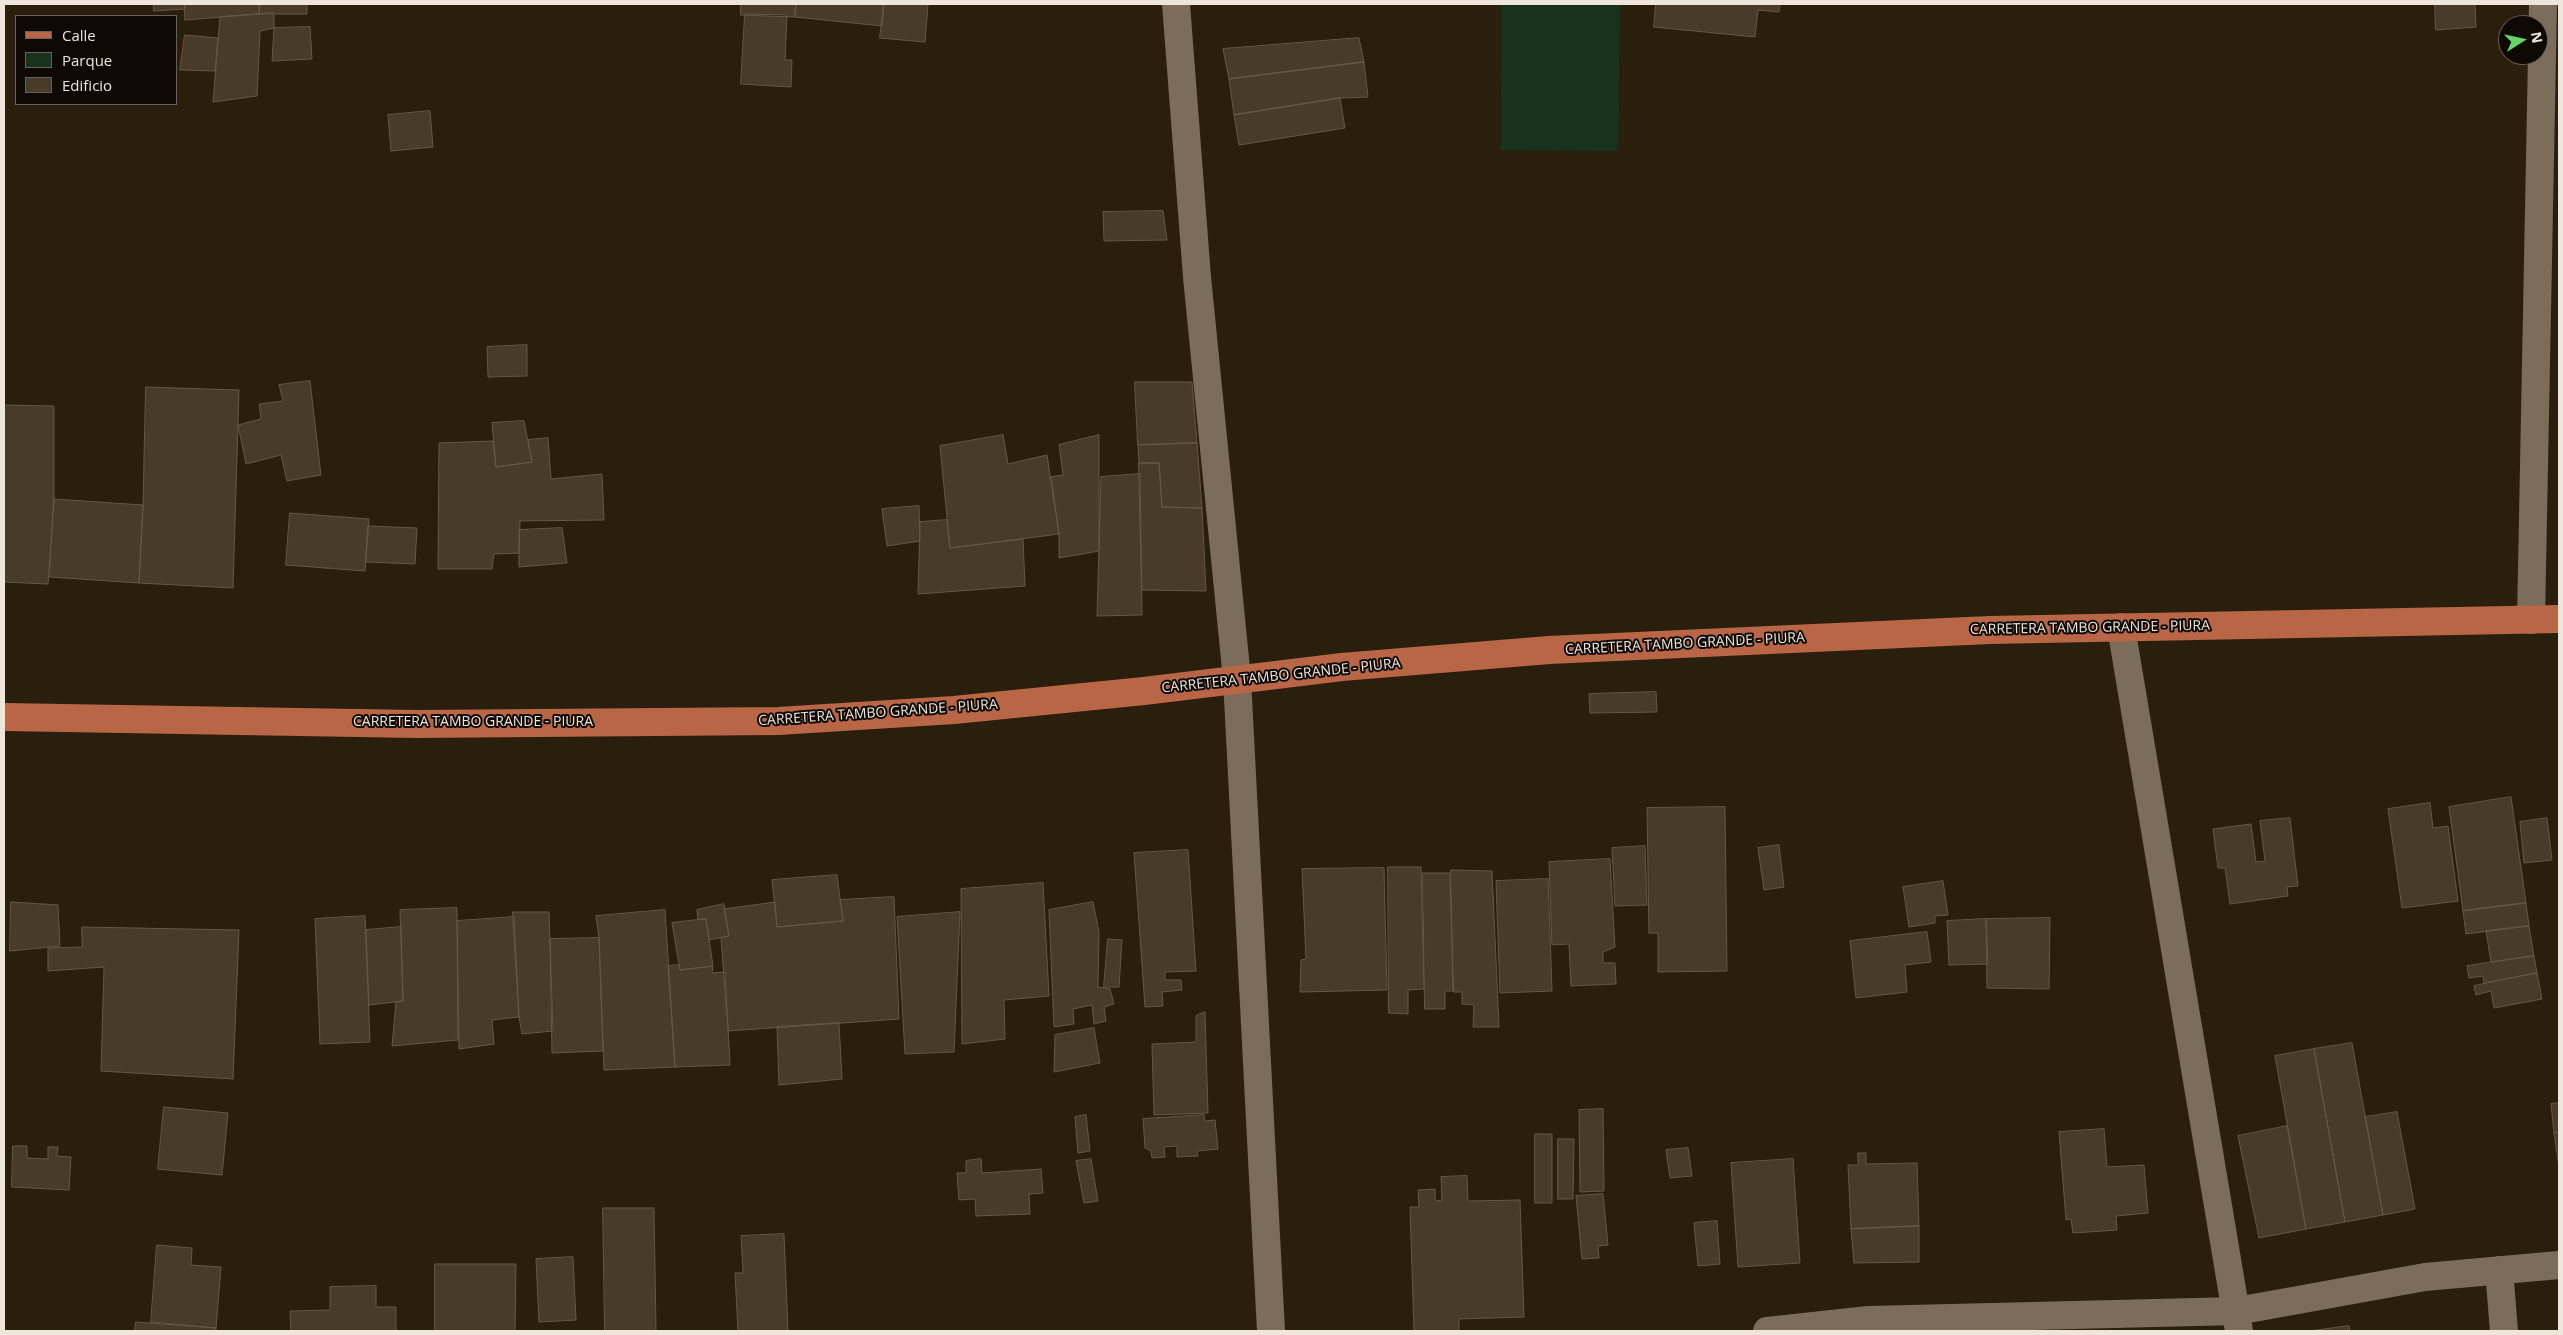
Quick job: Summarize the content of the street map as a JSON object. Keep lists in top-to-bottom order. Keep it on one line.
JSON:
{"streets":{"main road":["CARRETERA TAMBO GRANDE - PIURA"]},"legend":["Calle","Parque","Edificio"],"north":"right"}
